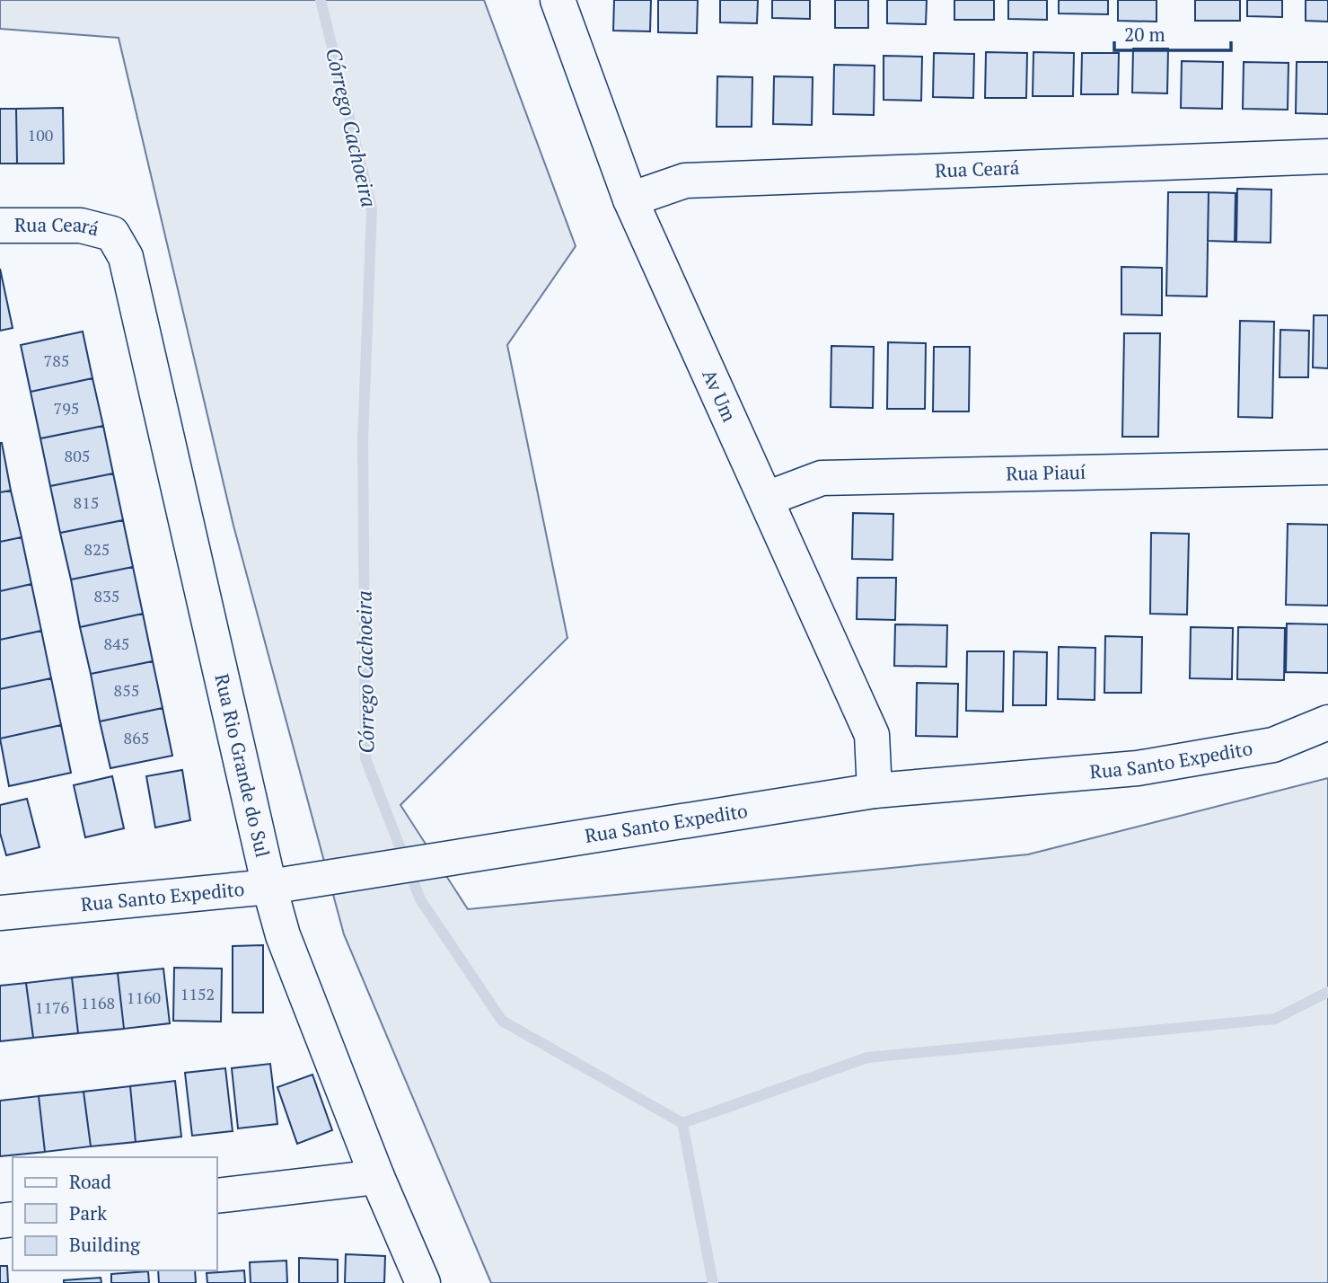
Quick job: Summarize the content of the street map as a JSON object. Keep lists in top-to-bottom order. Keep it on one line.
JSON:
{"streets":{"street":["Rua Ceará","Av Um","Rua Piauí","Rua Santo Expedito","Rua Rio Grande do Sul"]},"crossings":[["Rua Ceará","Av Um"],["Rua Ceará","Rua Rio Grande do Sul"],["Av Um","Rua Piauí"],["Av Um","Rua Santo Expedito"],["Rua Santo Expedito","Rua Rio Grande do Sul"]],"water":["Córrego Cachoeira"],"house_numbers":["100","785","795","805","815","825","835","845","855","865","1152","1160","1168","1176"],"legend":["Road","Park","Building"],"scale_bar":"20 m"}
